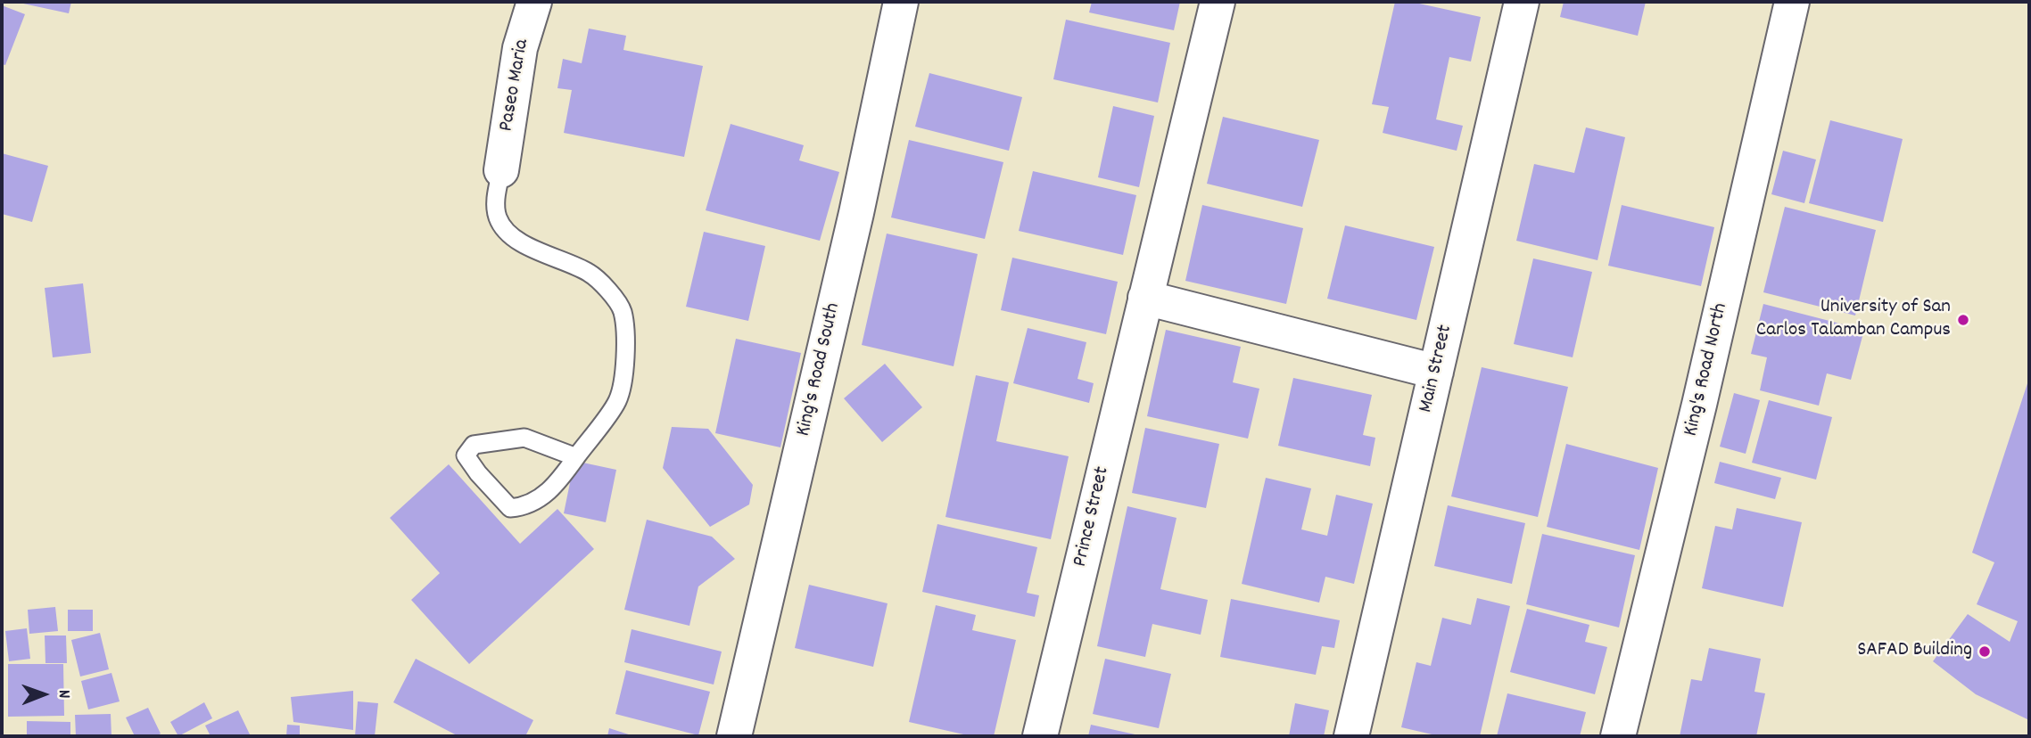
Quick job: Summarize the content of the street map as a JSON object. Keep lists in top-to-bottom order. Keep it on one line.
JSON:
{"streets":{"street":["Paseo Maria","Main Street","King's Road South","King's Road North","Prince Street"]},"places":["University of San Carlos Talamban Campus","SAFAD Building"],"north":"right"}
